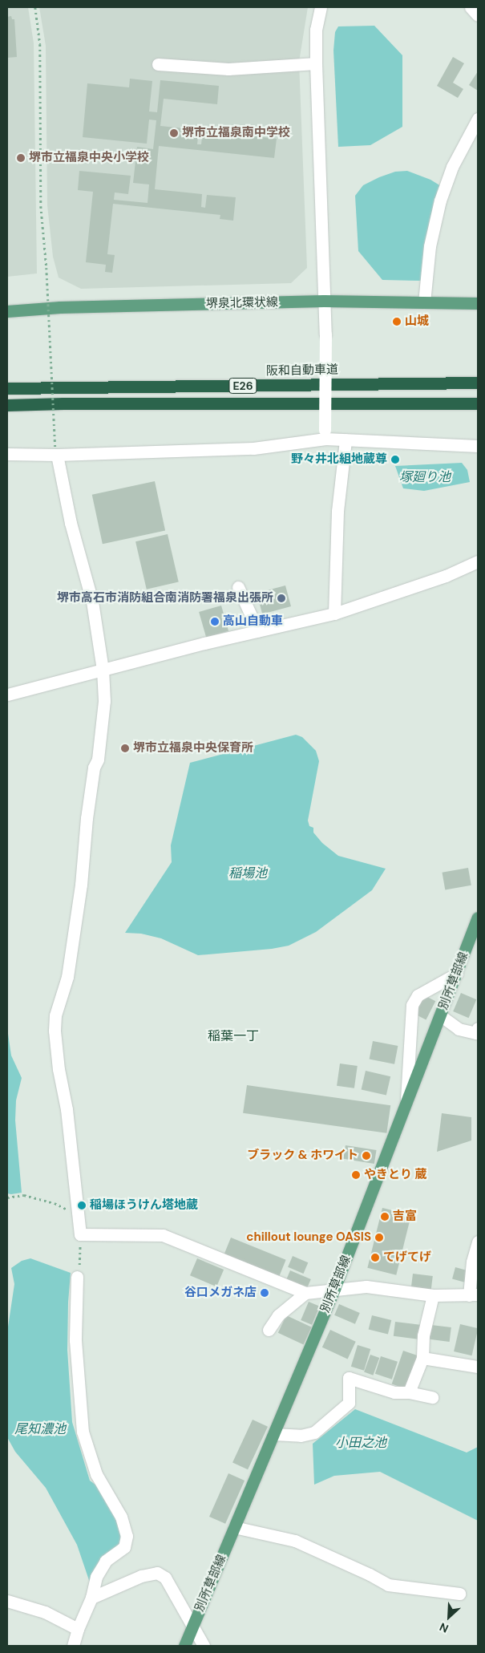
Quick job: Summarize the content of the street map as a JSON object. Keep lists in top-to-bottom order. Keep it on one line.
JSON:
{"streets":{"highway":["阪和自動車道","E26"],"main road":["堺泉北環状線","別所草部線"]},"districts":["稲葉一丁"],"water":["塚廻り池","稲場池","尾知濃池","小田之池"],"places":["堺市立福泉南中学校","堺市立福泉中央小学校","山城","野々井北組地蔵尊","堺市高石市消防組合南消防署福泉出張所","高山自動車","堺市立福泉中央保育所","ブラック & ホワイト","やきとり 蔵","稲場ほうけん塔地蔵","吉富","chillout lounge OASIS","てげてげ","谷口メガネ店"],"north":"bottom left"}
